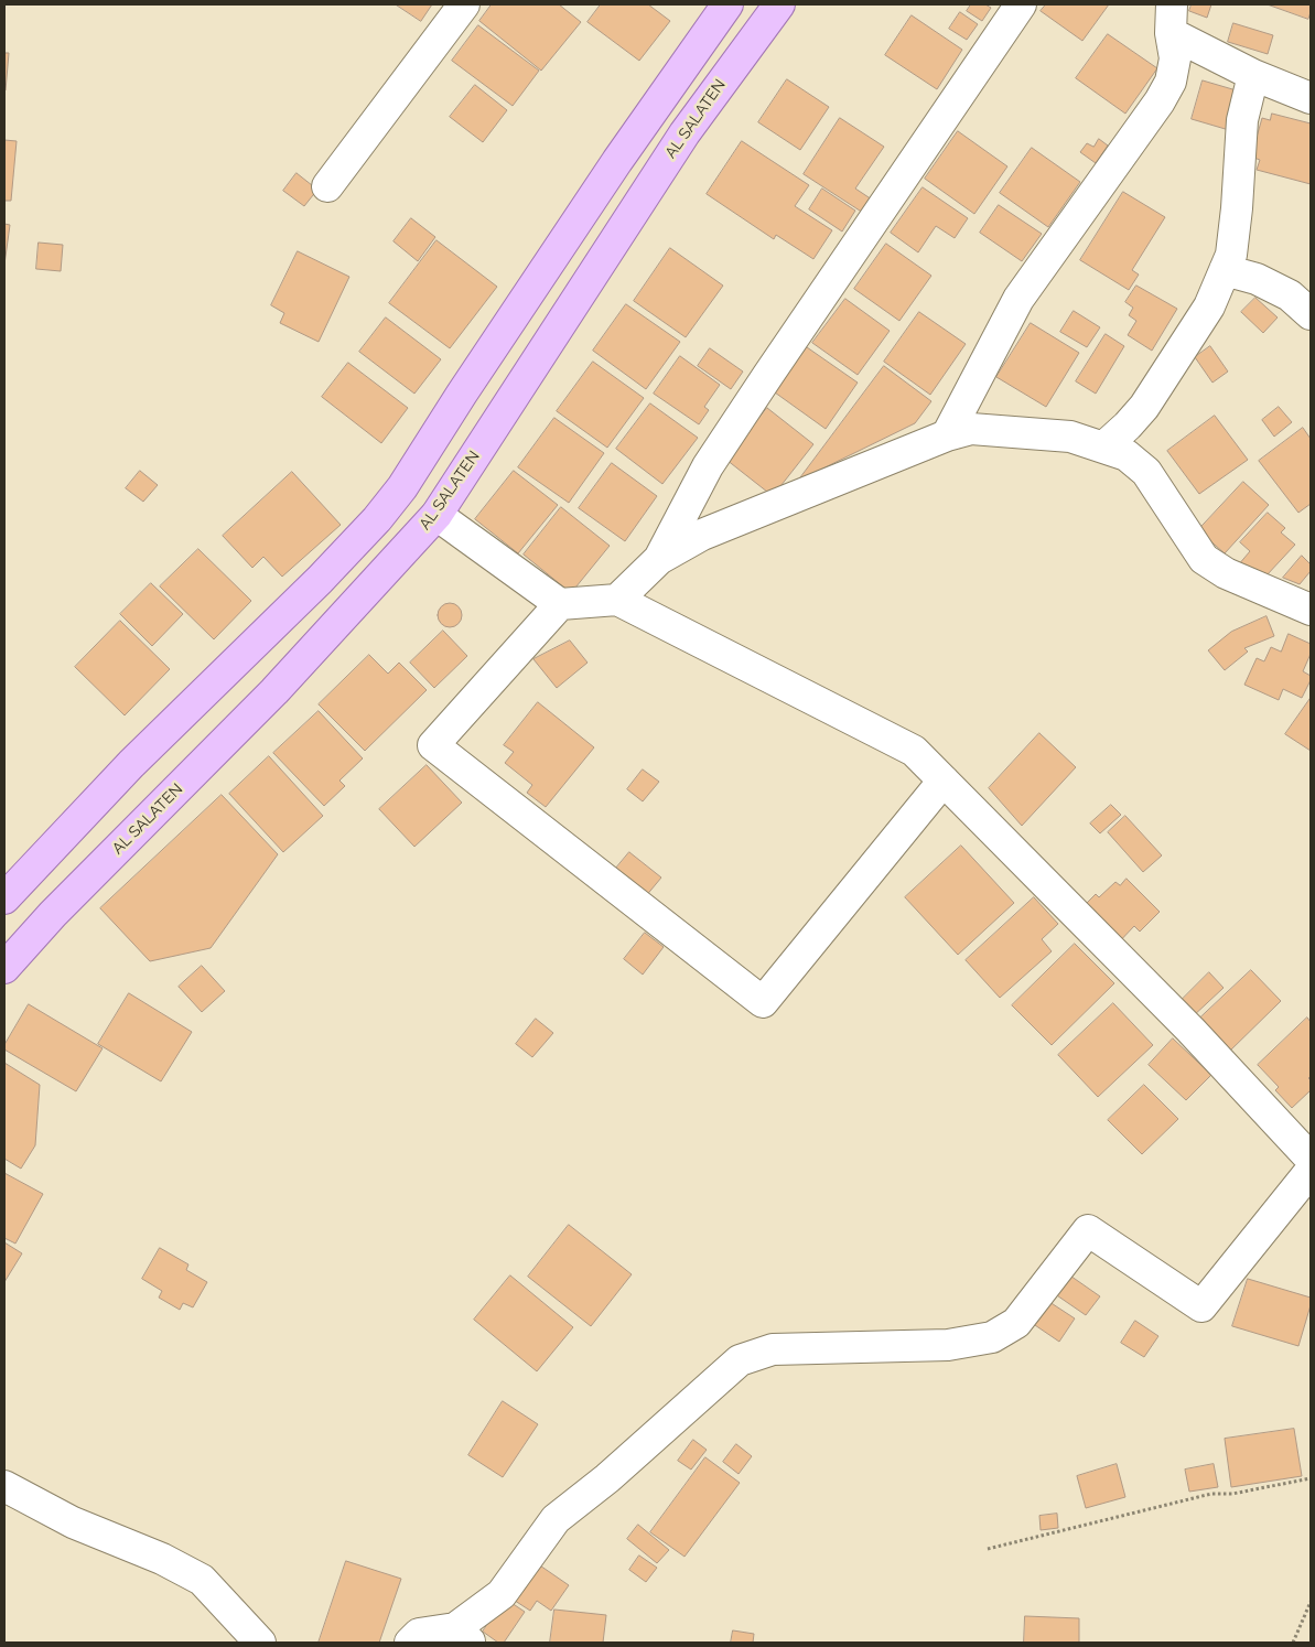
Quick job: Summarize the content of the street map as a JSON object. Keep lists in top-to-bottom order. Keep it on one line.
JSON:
{"streets":{"main road":["AL SALATEN"]}}
